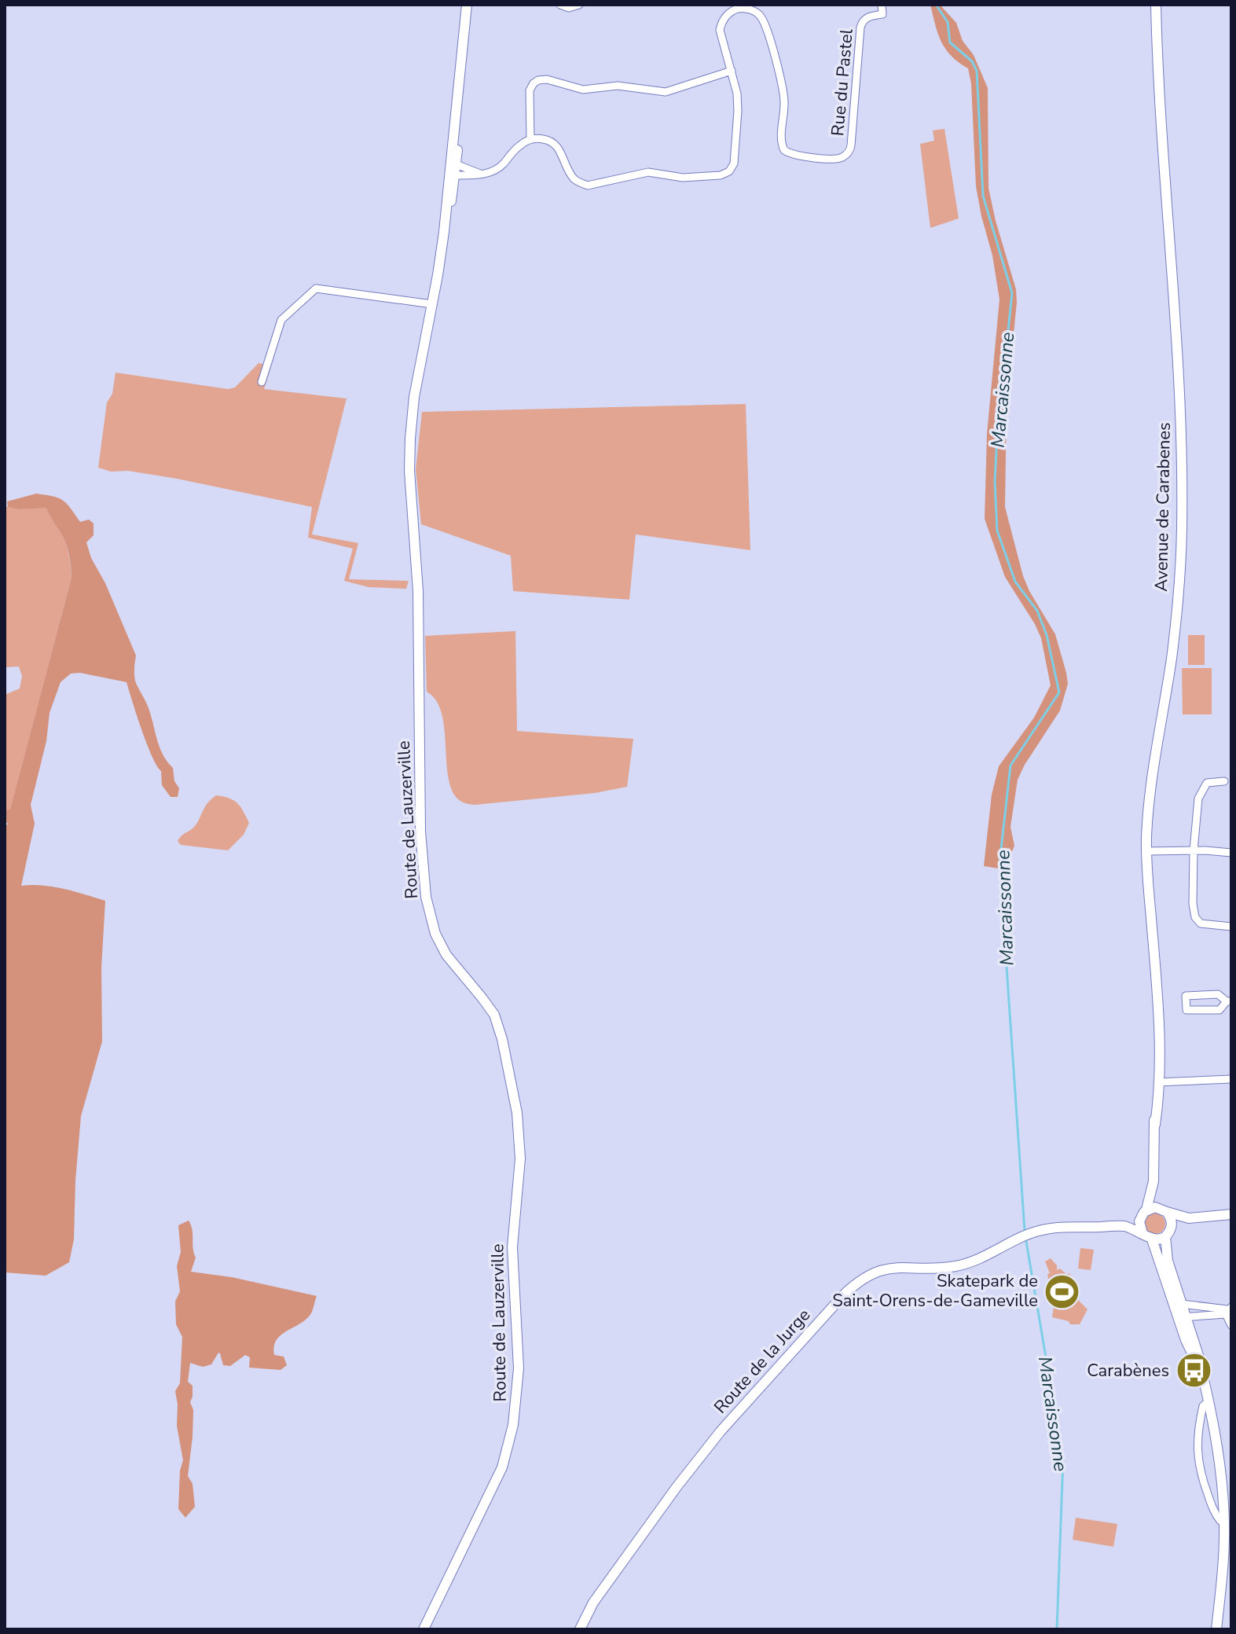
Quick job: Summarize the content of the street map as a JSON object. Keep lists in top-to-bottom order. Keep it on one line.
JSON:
{"streets":{"street":["Rue du Pastel","Avenue de Carabenes","Route de Lauzerville","Route de la Jurge"]},"crossings":[["Avenue de Carabenes","Route de la Jurge"]],"water":["Marcaissonne"],"places":{"sports":["Skatepark de Saint-Orens-de-Gameville"],"bus stop":["Carabènes"]}}
